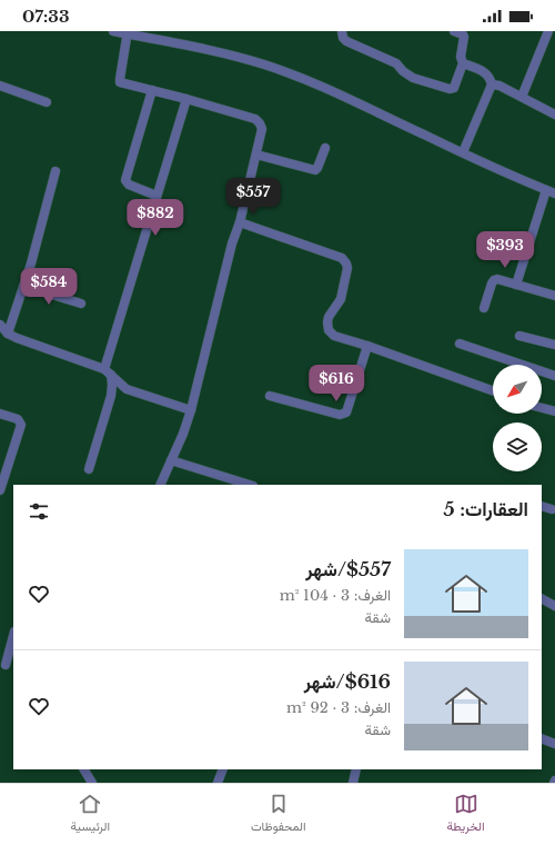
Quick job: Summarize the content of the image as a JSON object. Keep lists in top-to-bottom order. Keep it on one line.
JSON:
{"north":"bottom left","page":{"status":"07:33","price":["$557","$882","$393","$584","$616"],"heading":"العقارات: 5","list":[{"name":"$557/شهر","note":"الغرف: 3 · 104 m² · شقة"},{"name":"$616/شهر","note":"الغرف: 3 · 92 m² · شقة"}],"tabs":["الخريطة","المحفوظات","الرئيسية"]}}
